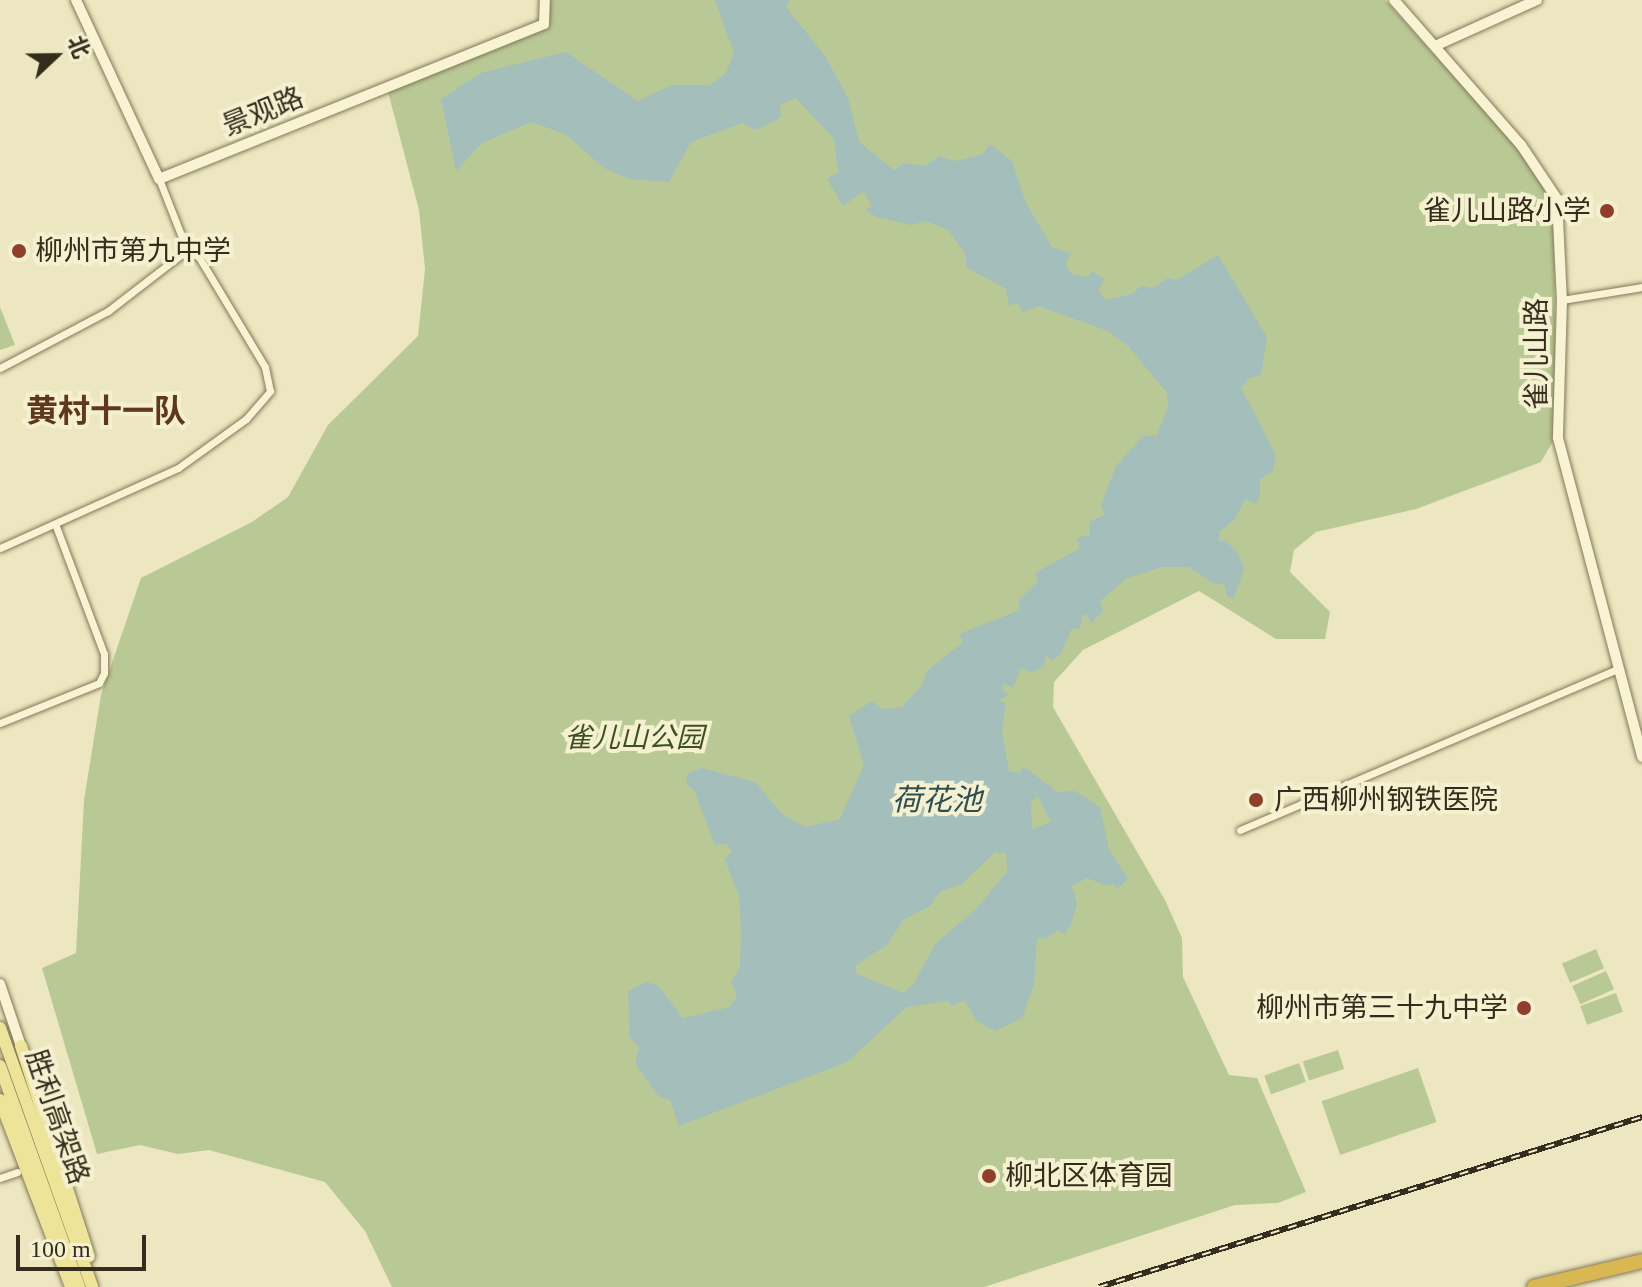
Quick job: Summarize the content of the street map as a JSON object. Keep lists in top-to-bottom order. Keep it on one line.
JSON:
{"streets":{"main road":["胜利高架路"],"street":["景观路","雀儿山路"]},"districts":["黄村十一队"],"water":["荷花池"],"parks":["雀儿山公园"],"places":["雀儿山路小学","柳州市第九中学","广西柳州钢铁医院","柳州市第三十九中学","柳北区体育园"],"scale_bar":"100 m","north":"right"}
